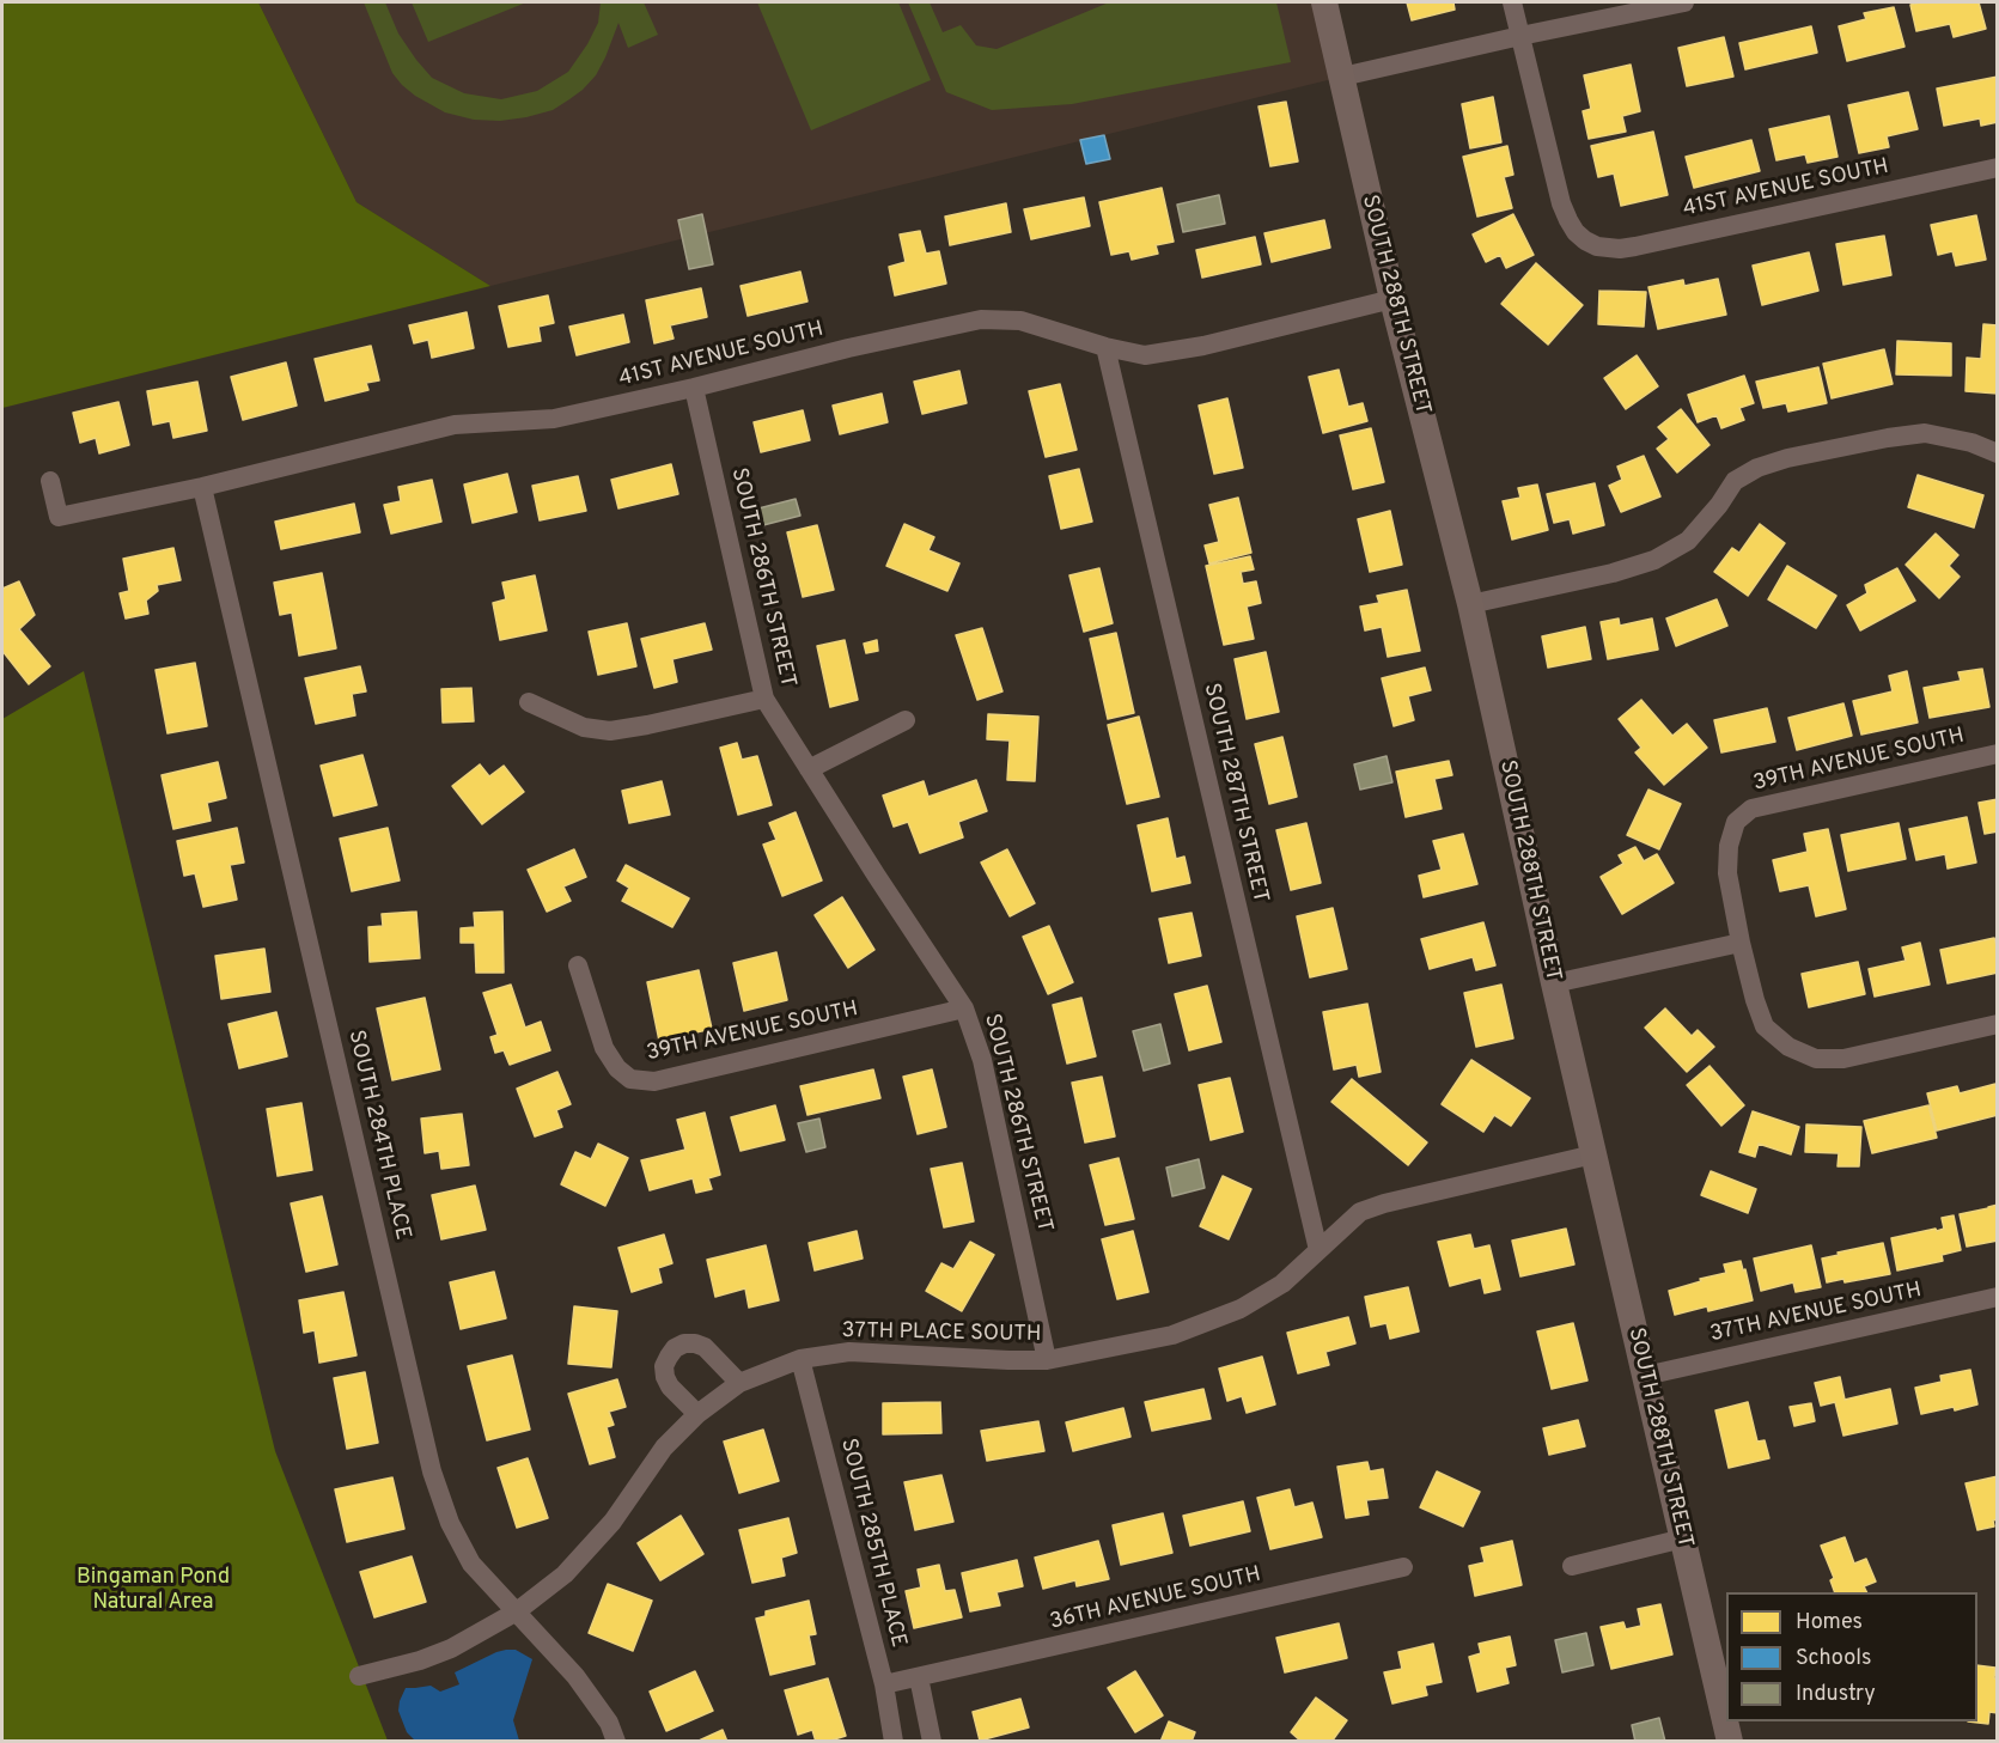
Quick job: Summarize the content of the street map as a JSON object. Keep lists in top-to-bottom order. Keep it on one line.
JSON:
{"streets":{"main road":["SOUTH 288TH STREET"],"street":["41ST AVENUE SOUTH","SOUTH 286TH STREET","39TH AVENUE SOUTH","SOUTH 287TH STREET","SOUTH 284TH PLACE","37TH AVENUE SOUTH","37TH PLACE SOUTH","SOUTH 285TH PLACE","36TH AVENUE SOUTH"]},"crossings":[["41ST AVENUE SOUTH","SOUTH 288TH STREET"],["41ST AVENUE SOUTH","SOUTH 286TH STREET"],["41ST AVENUE SOUTH","SOUTH 287TH STREET"],["41ST AVENUE SOUTH","SOUTH 284TH PLACE"],["SOUTH 288TH STREET","37TH AVENUE SOUTH"],["SOUTH 288TH STREET","37TH PLACE SOUTH"],["SOUTH 286TH STREET","39TH AVENUE SOUTH"],["SOUTH 286TH STREET","37TH PLACE SOUTH"],["SOUTH 287TH STREET","37TH PLACE SOUTH"],["37TH PLACE SOUTH","SOUTH 285TH PLACE"],["SOUTH 285TH PLACE","36TH AVENUE SOUTH"]],"parks":["Bingaman Pond Natural Area"],"legend":["Homes","Schools","Industry"]}
